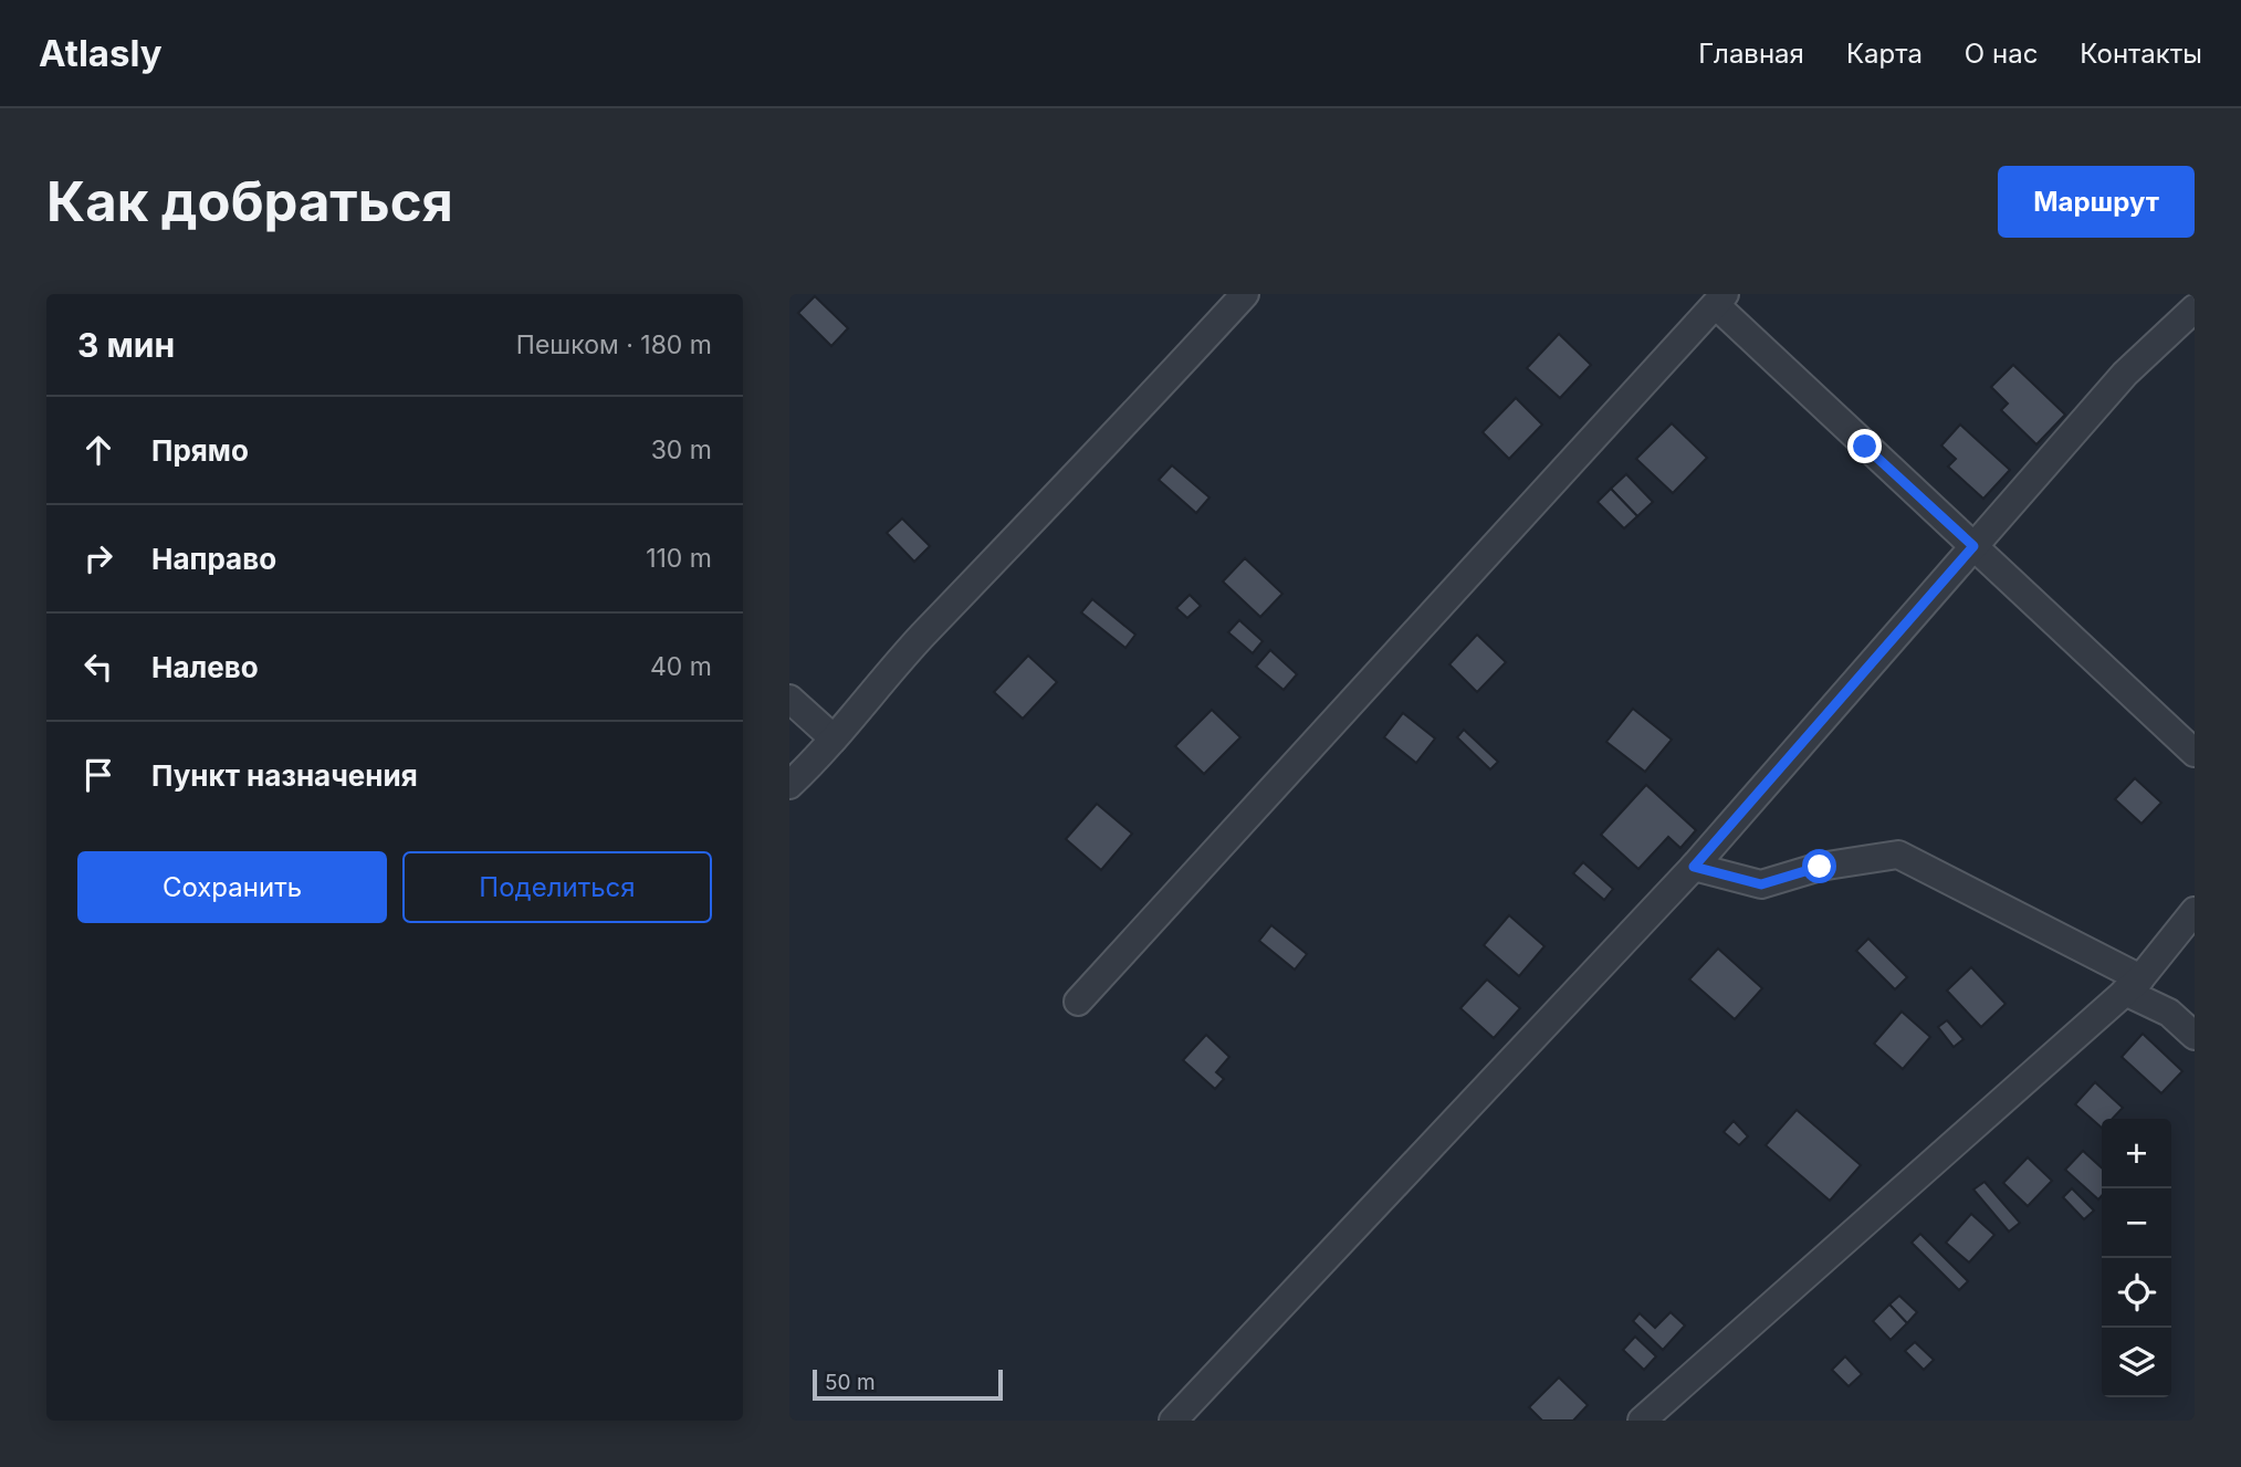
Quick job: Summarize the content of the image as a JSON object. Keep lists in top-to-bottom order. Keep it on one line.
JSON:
{"scale_bar":"50 m","page":{"header":"Atlasly","nav":["Главная","Карта","О нас","Контакты"],"buttons":["Маршрут",["Сохранить","Поделиться"]],"title":"Как добраться","heading":["3 мин","Пешком · 180 m"],"list":[["Прямо","30 m"],["Направо","110 m"],["Налево","40 m"],"Пункт назначения"],"map_buttons":["+","−"],"scale":"50 m"}}
